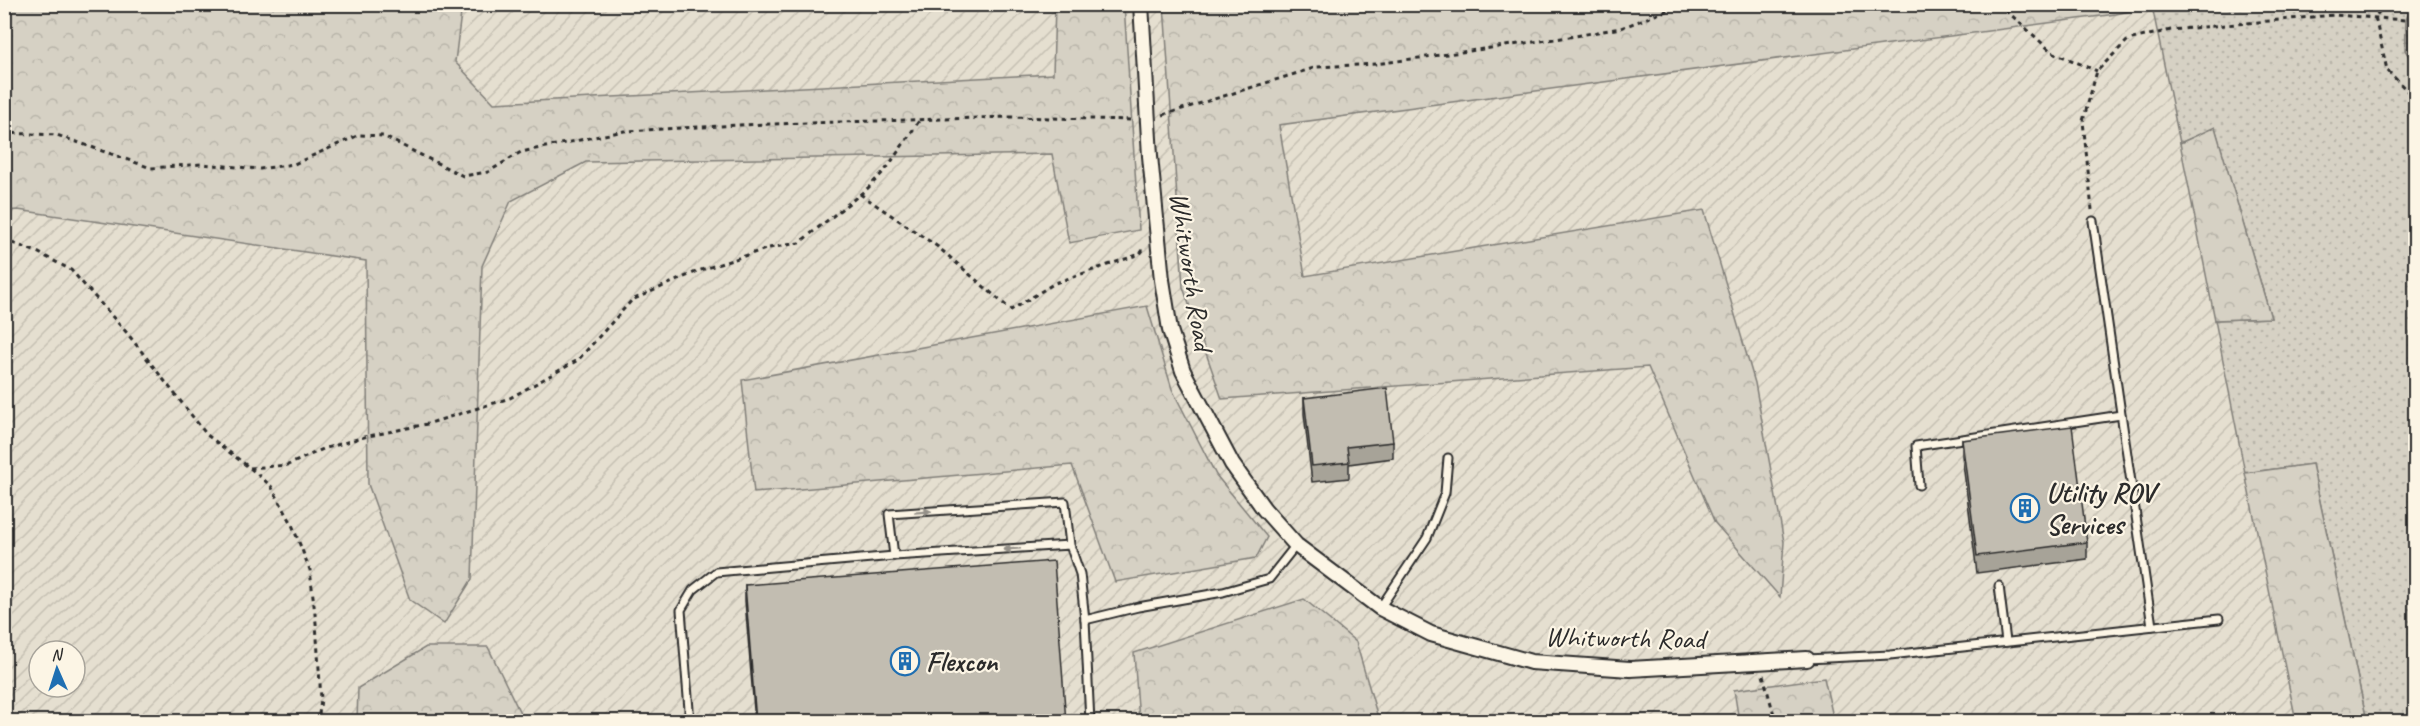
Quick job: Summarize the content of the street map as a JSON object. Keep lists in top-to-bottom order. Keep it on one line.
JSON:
{"streets":{"street":["Whitworth Road"]},"places":{"building":["Utility ROV Services","Flexcon"]},"north":"top"}
